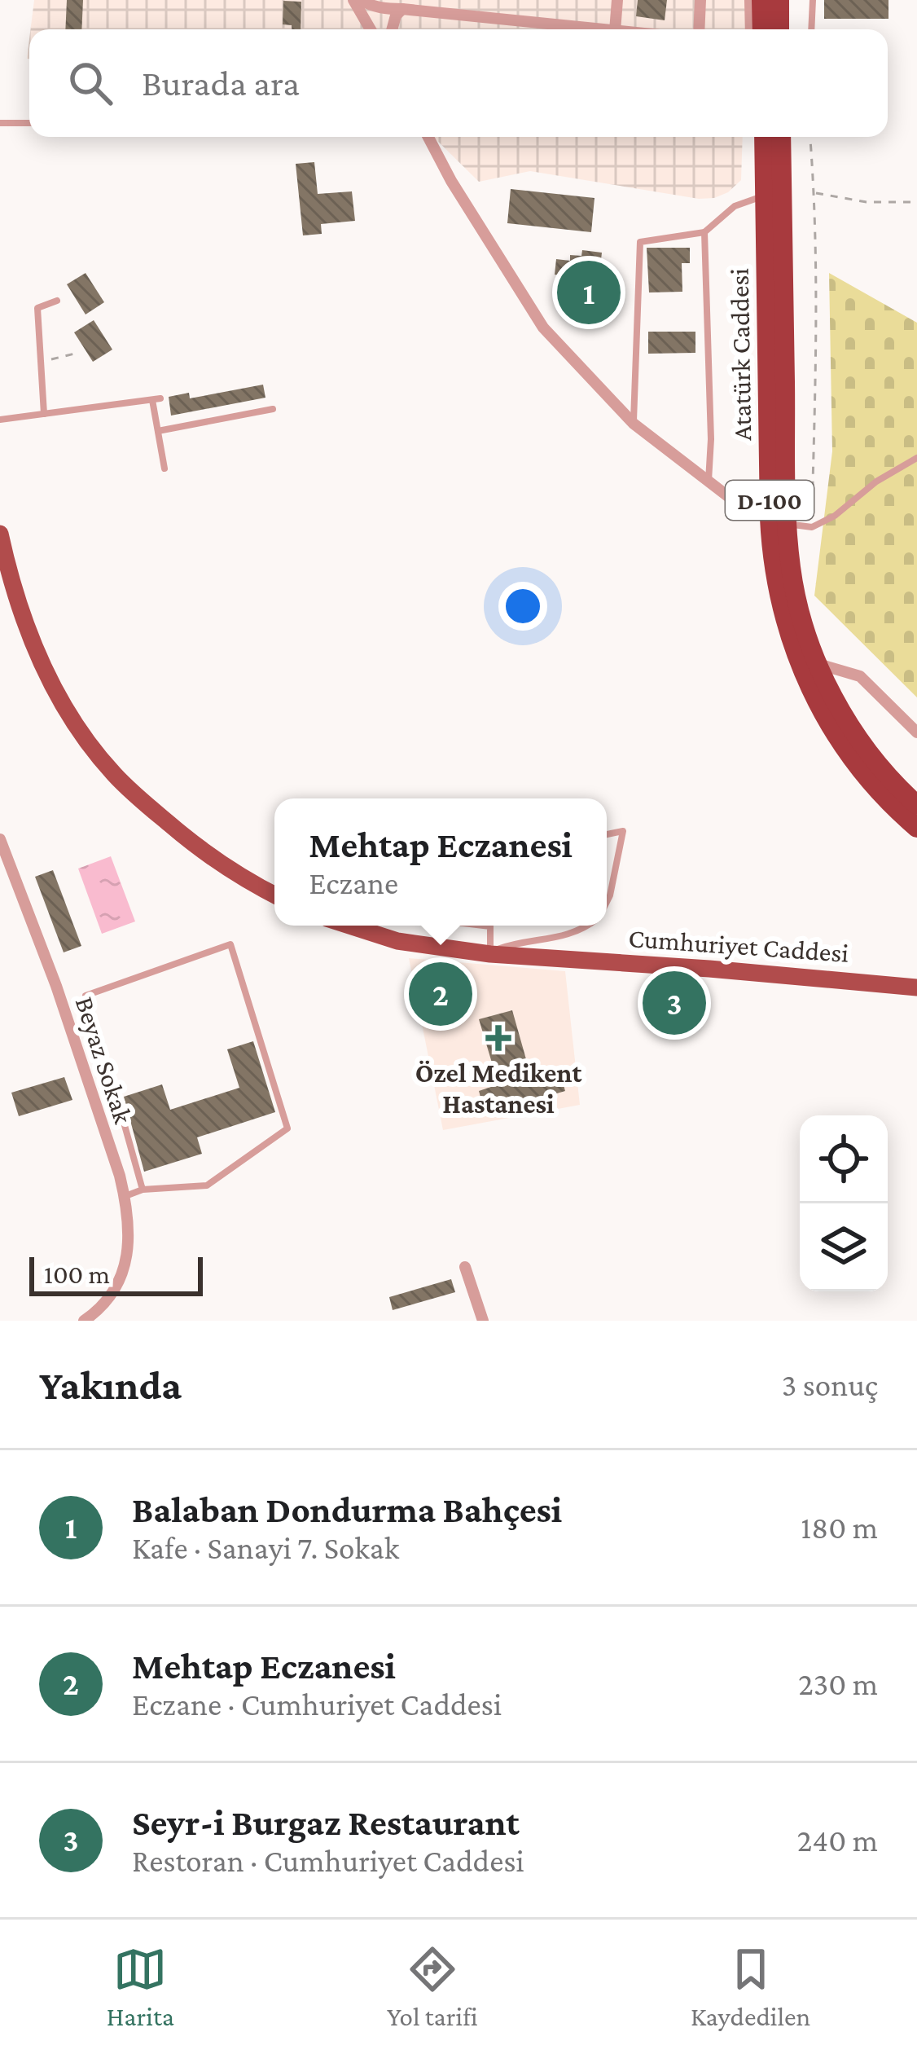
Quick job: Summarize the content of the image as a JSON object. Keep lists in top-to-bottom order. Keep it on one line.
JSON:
{"streets":{"highway":["Atatürk Caddesi","D-100"],"main road":["Cumhuriyet Caddesi"],"street":["Beyaz Sokak"]},"places":{"health":["Özel Medikent Hastanesi"]},"scale_bar":"100 m","page":{"search":"Burada ara","pins":["1","2","3"],"popup":["Mehtap Eczanesi","Eczane"],"scale":"100 m","heading":["Yakında","3 sonuç"],"list":[{"mark":"1","name":"Balaban Dondurma Bahçesi","note":"Kafe · Sanayi 7. Sokak","value":"180 m"},{"mark":"2","name":"Mehtap Eczanesi","note":"Eczane · Cumhuriyet Caddesi","value":"230 m"},{"mark":"3","name":"Seyr-i Burgaz Restaurant","note":"Restoran · Cumhuriyet Caddesi","value":"240 m"}],"nav":["Harita","Yol tarifi","Kaydedilen"]}}
